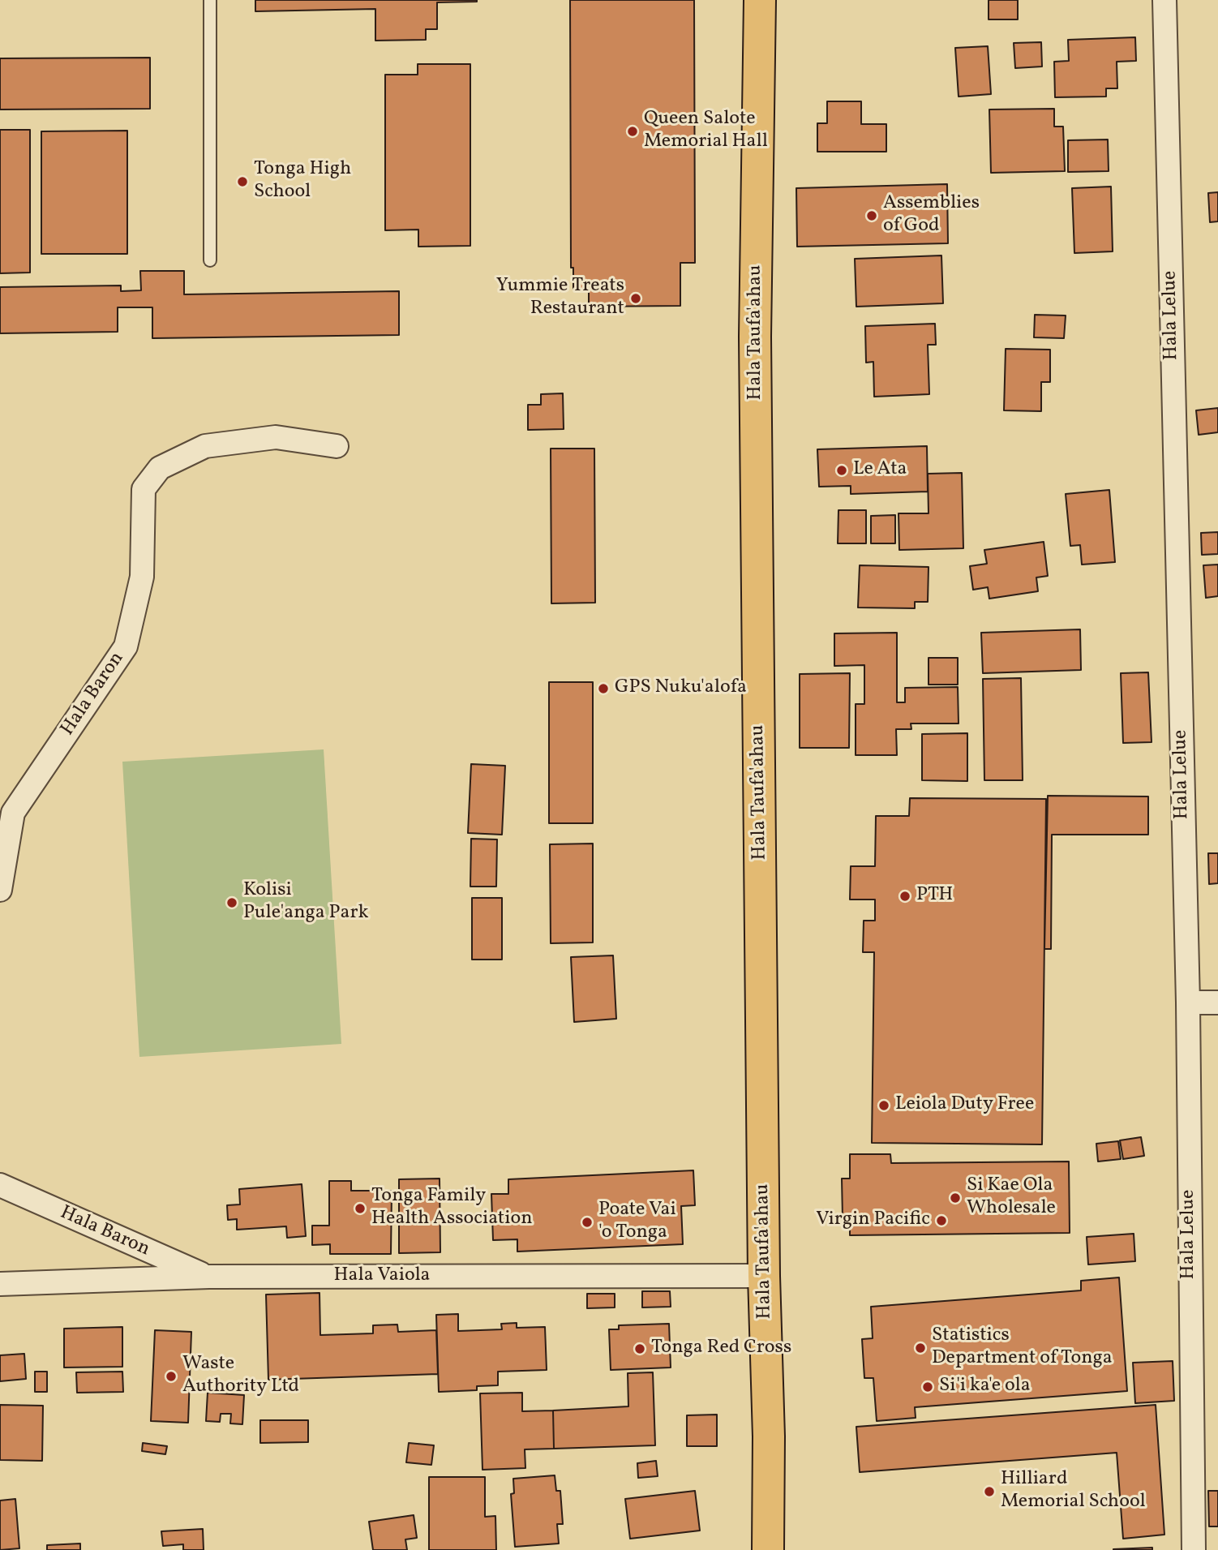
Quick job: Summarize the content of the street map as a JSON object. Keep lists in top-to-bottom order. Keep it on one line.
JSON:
{"streets":{"main road":["Hala Taufa'ahau"],"street":["Hala Lelue","Hala Baron","Hala Vaiola"]},"crossings":[["Hala Taufa'ahau","Hala Vaiola"],["Hala Baron","Hala Vaiola"]],"places":["Queen Salote Memorial Hall","Tonga High School","Assemblies of God","Yummie Treats Restaurant","Le Ata","GPS Nuku'alofa","PTH","Kolisi Pule'anga Park","Leiola Duty Free","Si Kae Ola Wholesale","Tonga Family Health Association","Virgin Pacific","Poate Vai 'o Tonga","Statistics Department of Tonga","Tonga Red Cross","Waste Authority Ltd","Si'i ka'e ola","Hilliard Memorial School"]}
